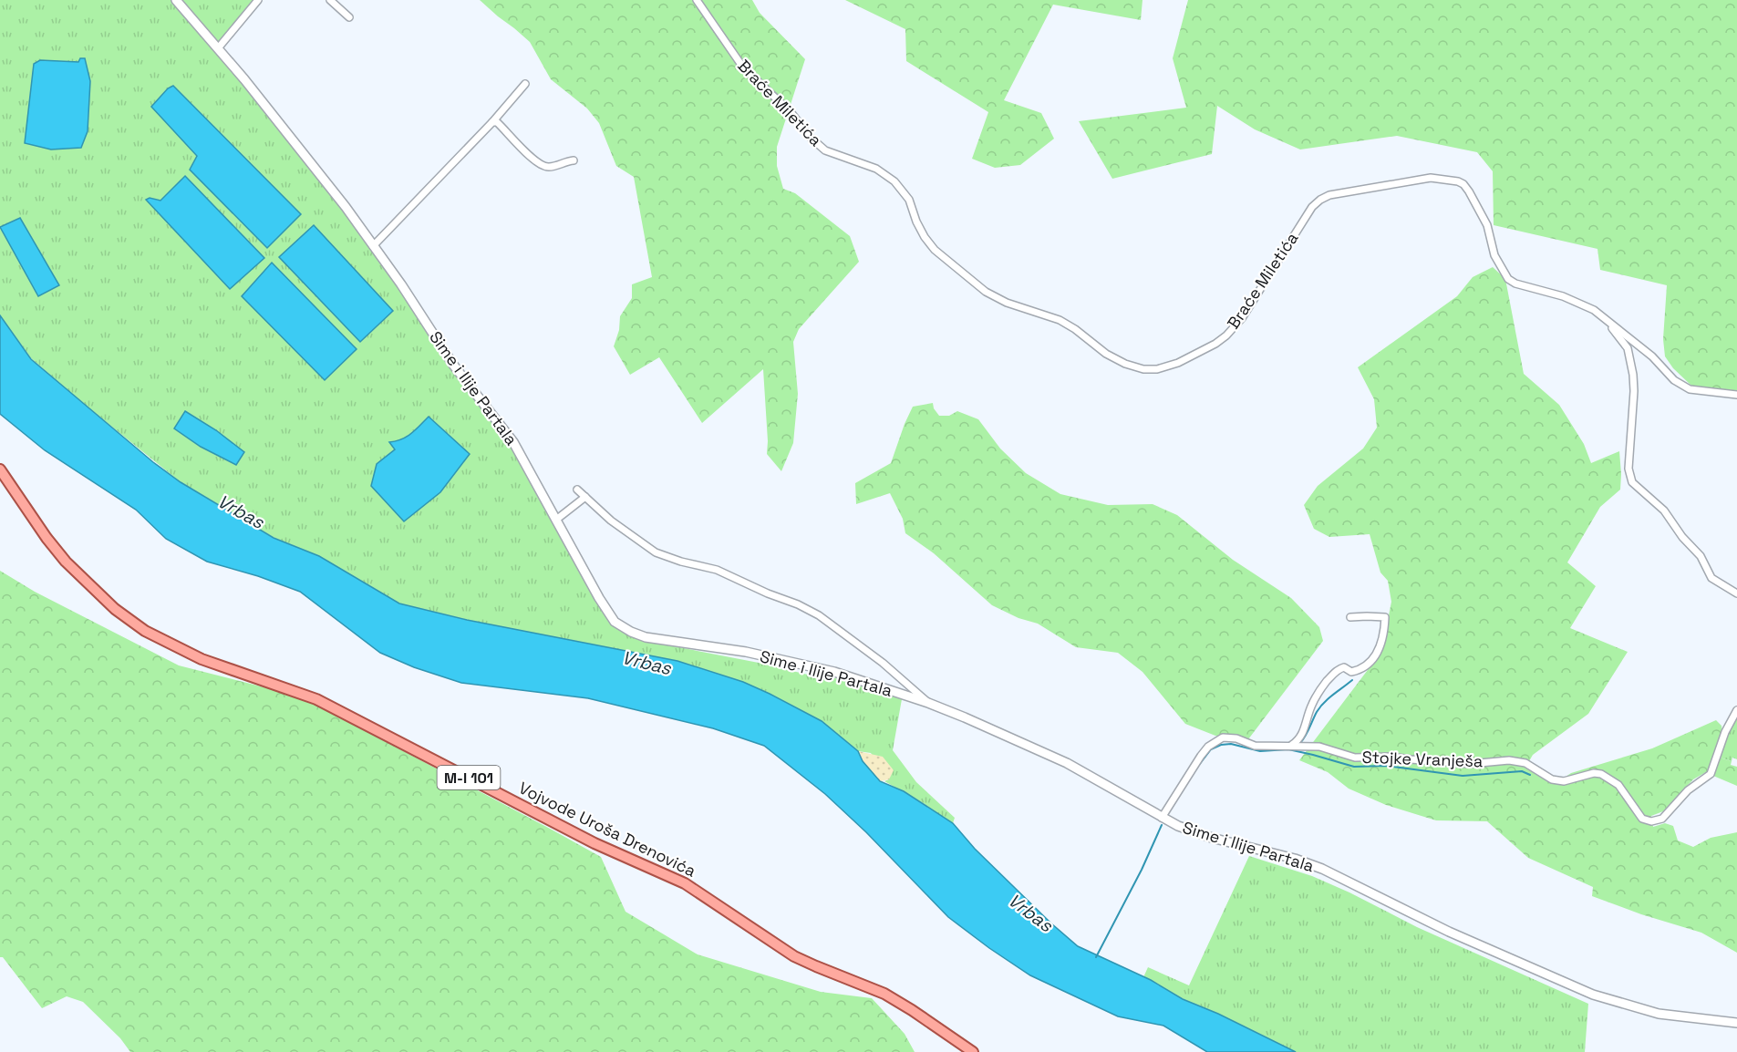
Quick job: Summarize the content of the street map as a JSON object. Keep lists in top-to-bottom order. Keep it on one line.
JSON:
{"streets":{"main road":["M-I 101","Vojvode Uroša Drenovića"],"street":["Braće Miletića","Sime i Ilije Partala","Stojke Vranješa"]},"crossings":[["Sime i Ilije Partala","Stojke Vranješa"]],"water":["Vrbas"]}
